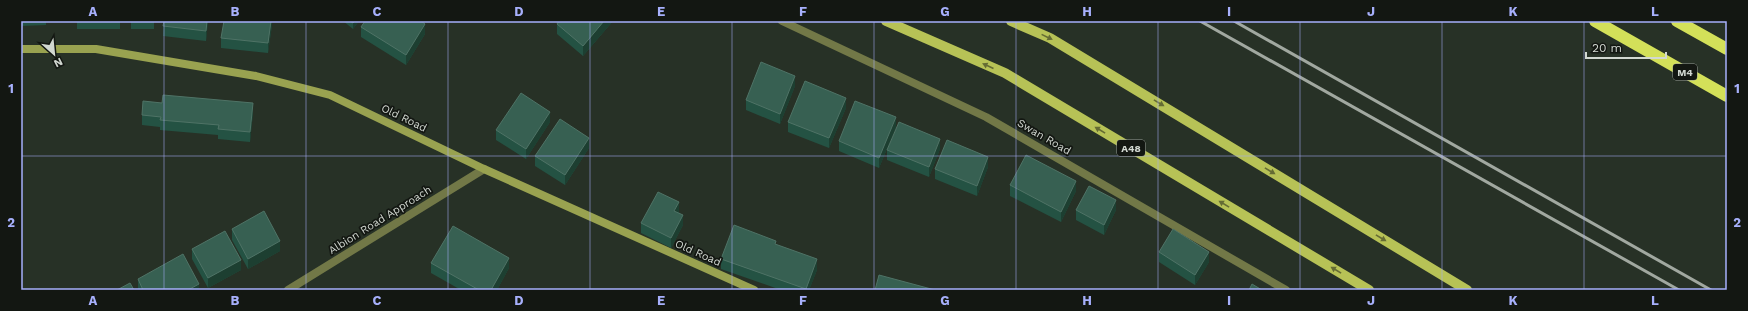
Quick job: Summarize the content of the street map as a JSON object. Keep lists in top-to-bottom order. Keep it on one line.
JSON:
{"streets":{"highway":["M4"],"main road":["A48"],"street":["Old Road","Swan Road","Albion Road Approach"]},"crossings":[["Old Road","Albion Road Approach"]],"scale_bar":"20 m","north":"bottom right","grid":{"columns":["A","B","C","D","E","F","G","H","I","J","K","L"],"rows":["1","2"]}}
